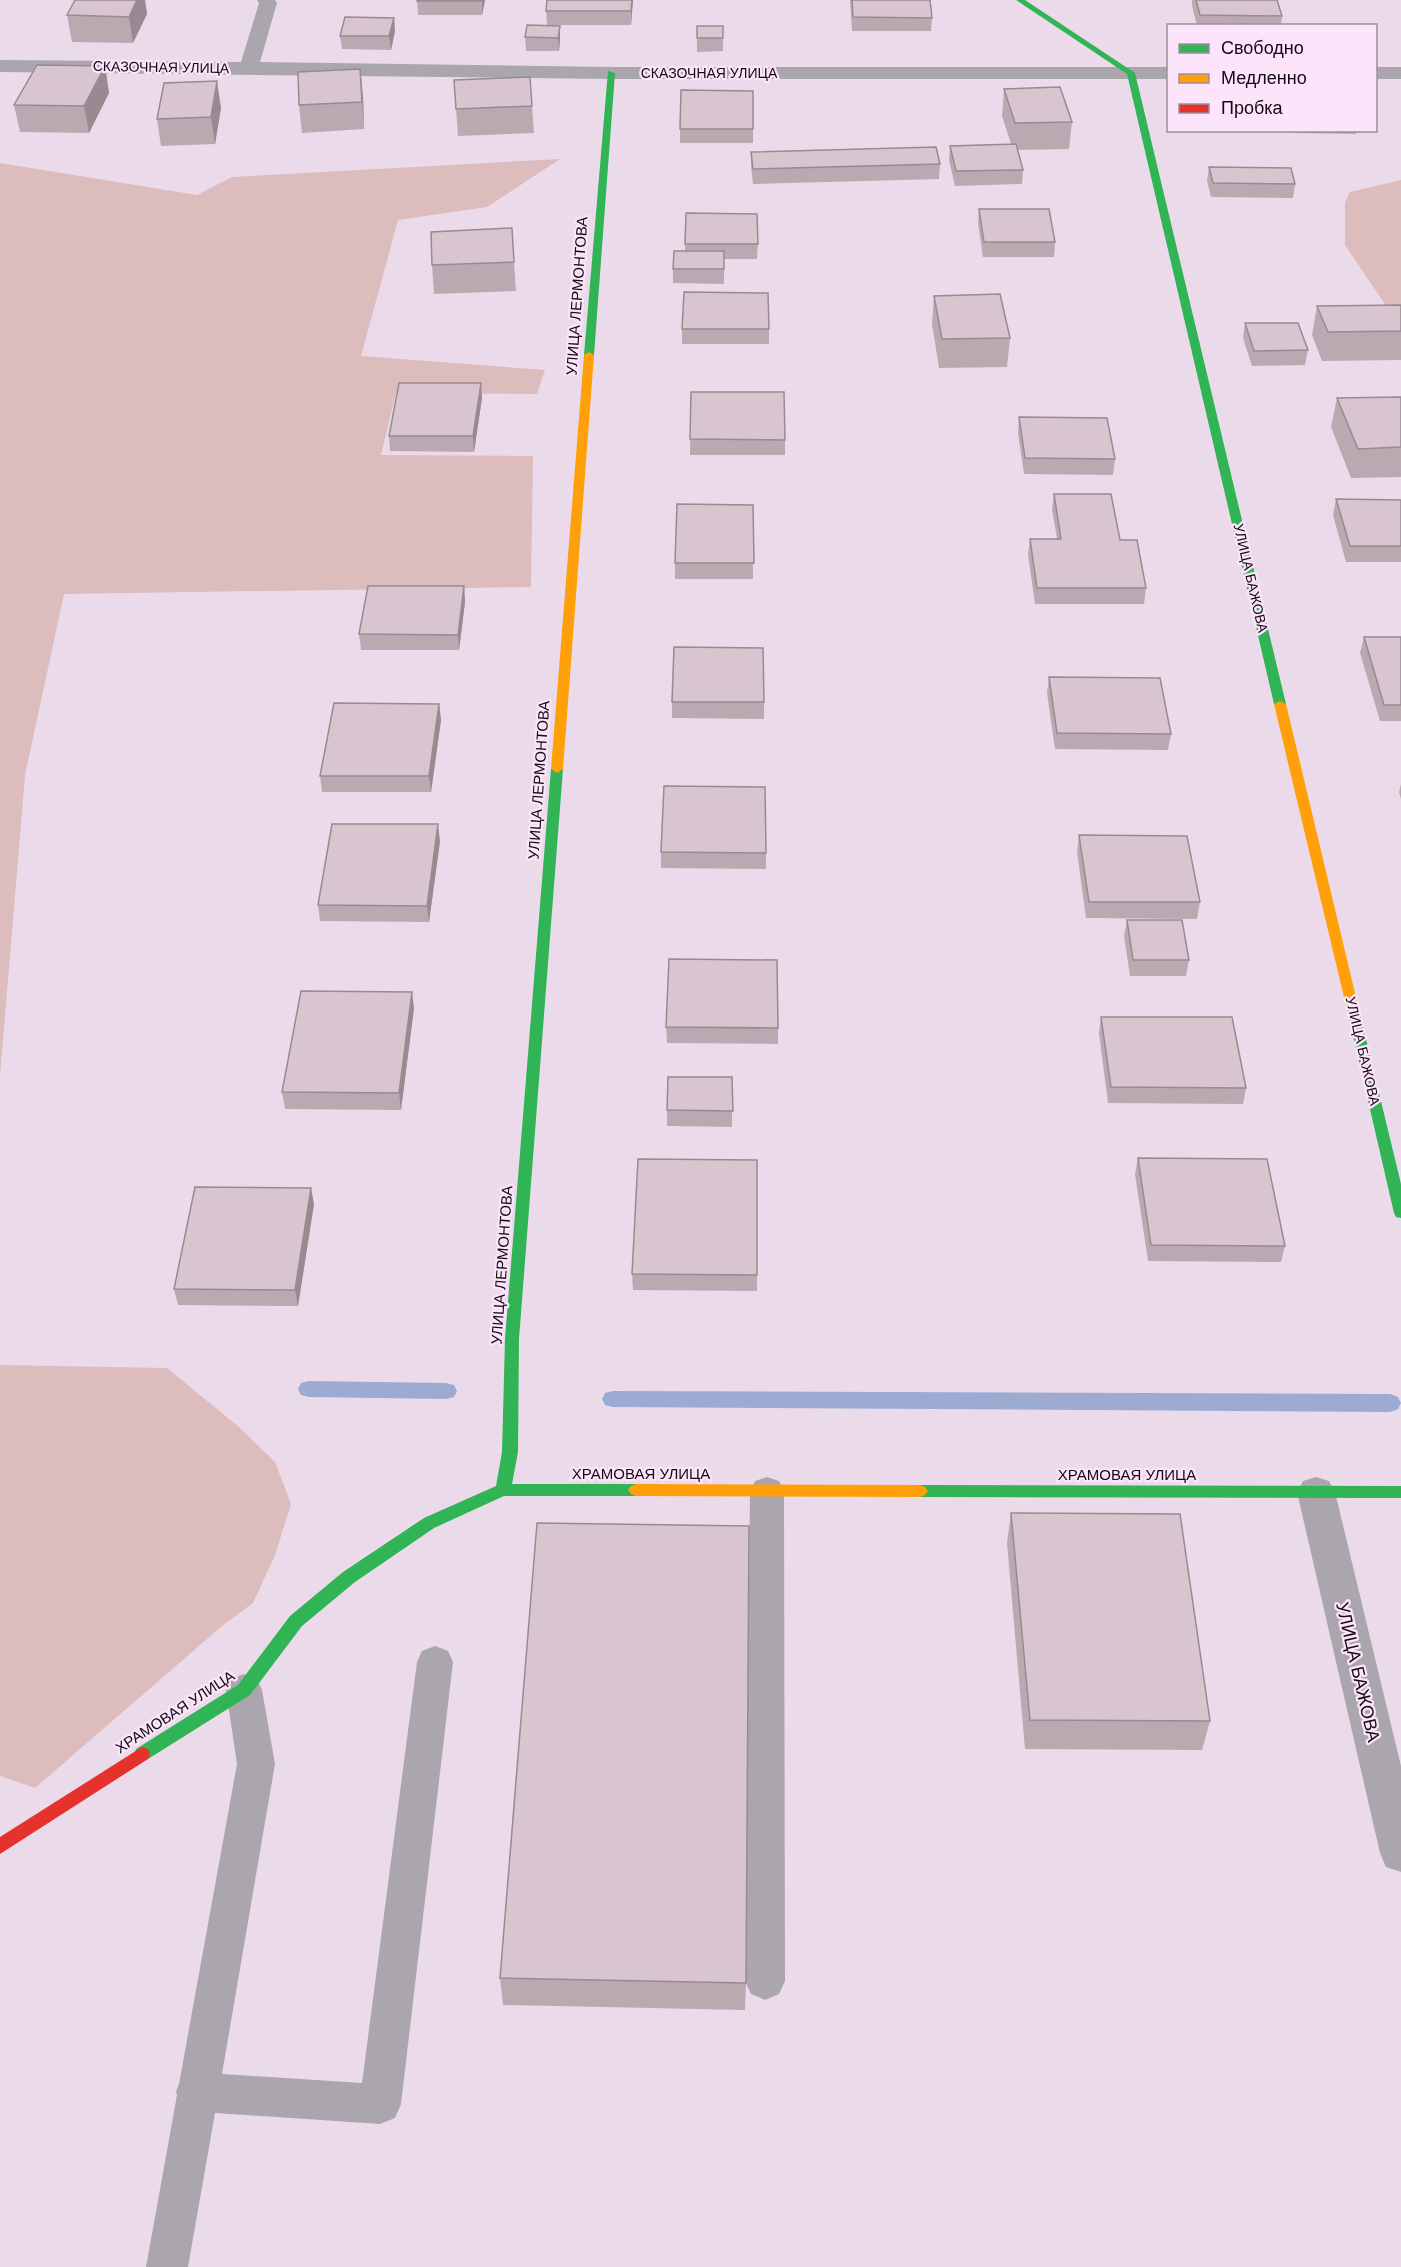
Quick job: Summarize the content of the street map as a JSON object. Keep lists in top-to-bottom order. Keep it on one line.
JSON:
{"streets":{"street":["СКАЗОЧНАЯ УЛИЦА","УЛИЦА ЛЕРМОНТОВА","УЛИЦА БАЖОВА","ХРАМОВАЯ УЛИЦА"]},"crossings":[["СКАЗОЧНАЯ УЛИЦА","УЛИЦА ЛЕРМОНТОВА"],["СКАЗОЧНАЯ УЛИЦА","УЛИЦА БАЖОВА"],["УЛИЦА ЛЕРМОНТОВА","ХРАМОВАЯ УЛИЦА"],["УЛИЦА БАЖОВА","ХРАМОВАЯ УЛИЦА"]],"legend":["Свободно","Медленно","Пробка"]}
